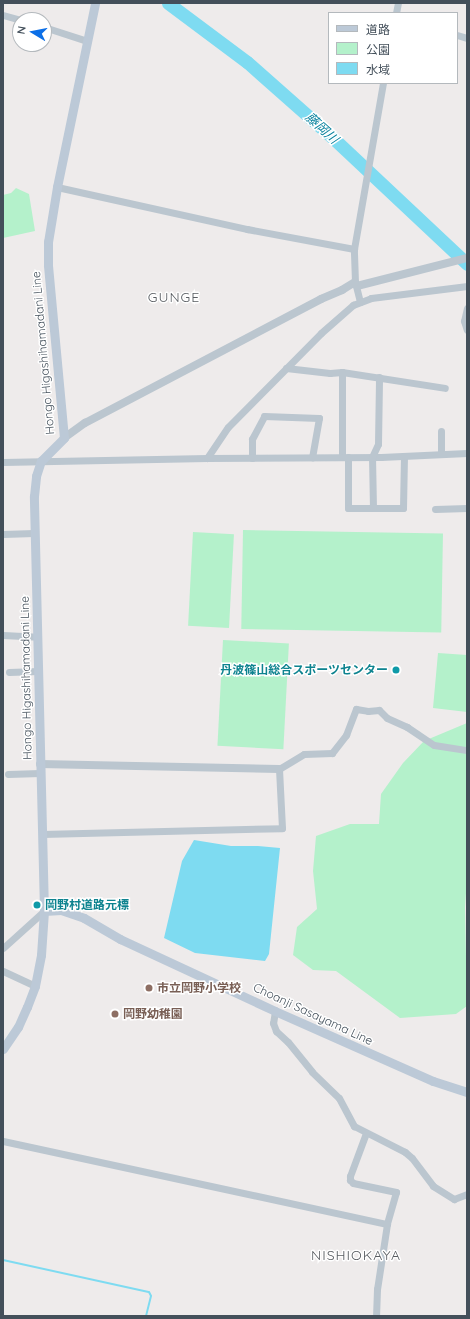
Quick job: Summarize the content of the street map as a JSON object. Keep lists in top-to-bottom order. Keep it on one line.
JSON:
{"streets":{"main road":["Hongo Higashihamadani Line","Choanji Sasayama Line"]},"crossings":[["Hongo Higashihamadani Line","Choanji Sasayama Line"]],"districts":["GUNGE","NISHIOKAYA"],"water":["藤岡川"],"places":["丹波篠山総合スポーツセンター","岡野村道路元標","市立岡野小学校","岡野幼稚園"],"legend":["道路","公園","水域"],"north":"left"}
